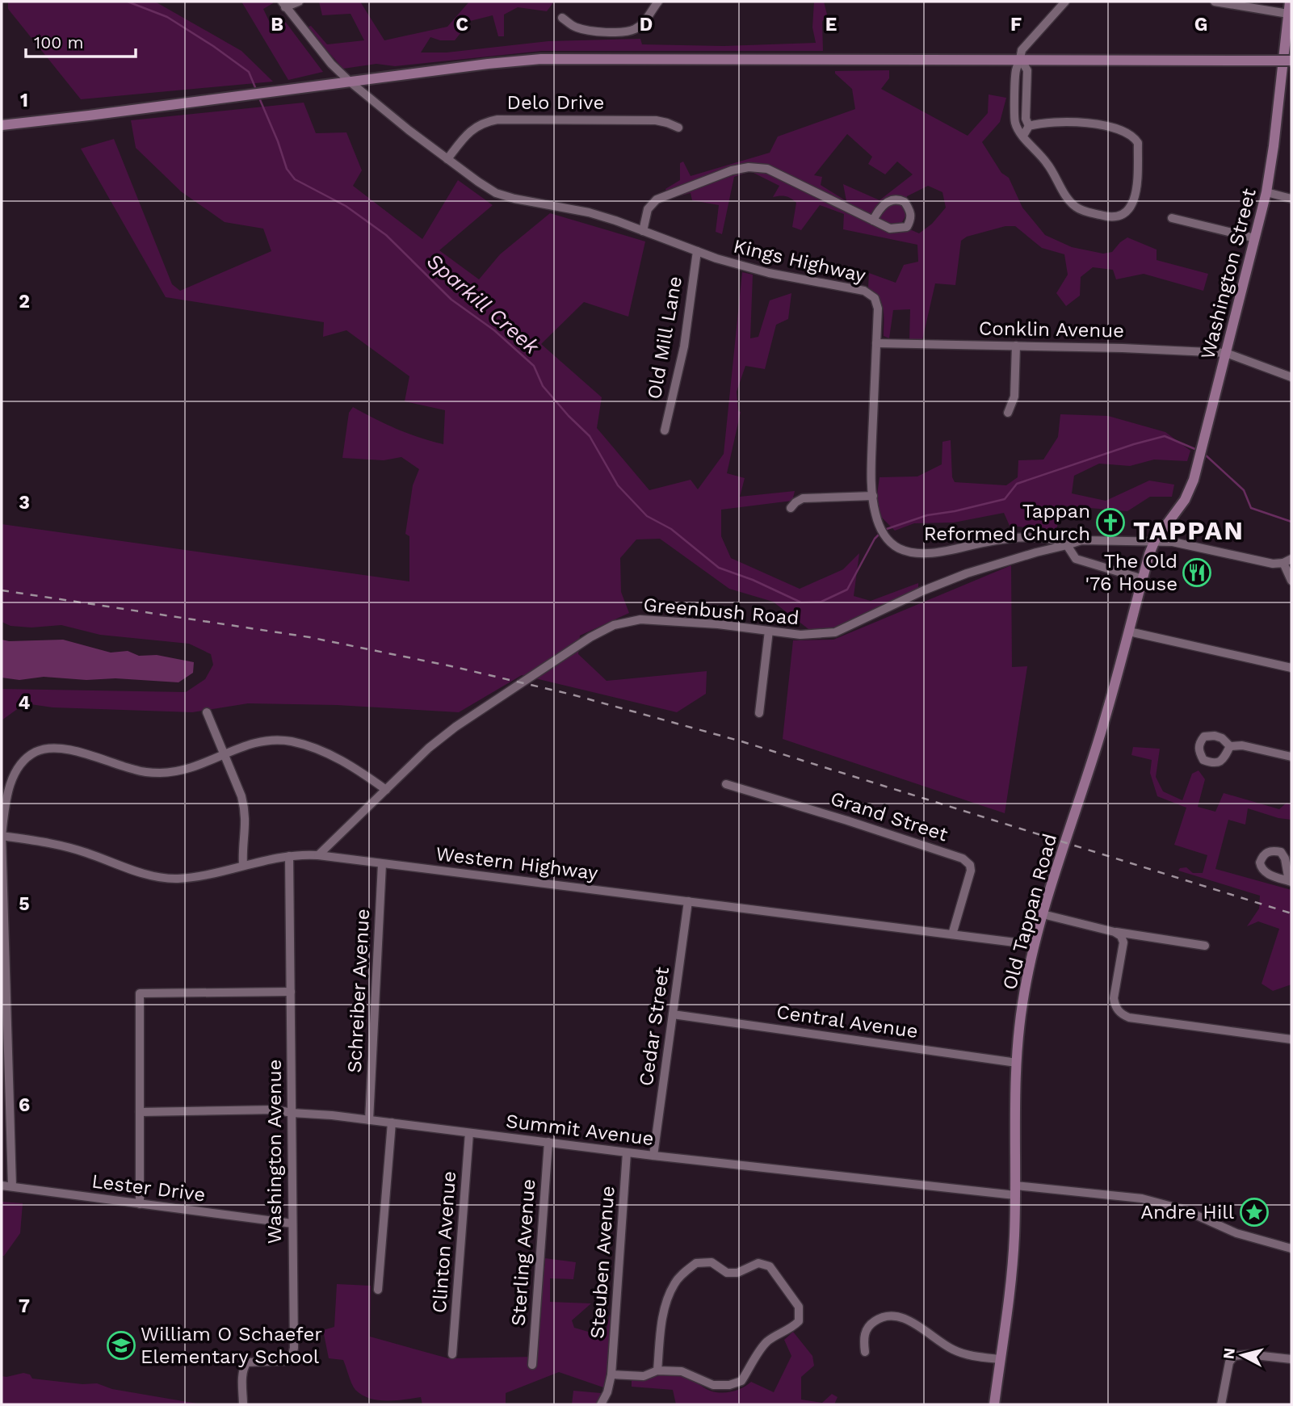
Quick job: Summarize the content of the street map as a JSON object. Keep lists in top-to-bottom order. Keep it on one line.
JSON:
{"streets":{"main road":["Washington Street","Old Tappan Road"],"street":["Delo Drive","Kings Highway","Conklin Avenue","Old Mill Lane","Greenbush Road","Grand Street","Western Highway","Schreiber Avenue","Central Avenue","Cedar Street","Summit Avenue","Washington Avenue","Lester Drive","Clinton Avenue","Sterling Avenue","Steuben Avenue"]},"crossings":[["Delo Drive","Kings Highway"],["Kings Highway","Washington Street"],["Kings Highway","Conklin Avenue"],["Kings Highway","Old Mill Lane"],["Kings Highway","Greenbush Road"],["Kings Highway","Old Tappan Road"],["Washington Street","Conklin Avenue"],["Washington Street","Old Tappan Road"],["Greenbush Road","Western Highway"],["Grand Street","Western Highway"],["Western Highway","Old Tappan Road"],["Western Highway","Schreiber Avenue"],["Western Highway","Cedar Street"],["Western Highway","Washington Avenue"],["Old Tappan Road","Central Avenue"],["Old Tappan Road","Summit Avenue"],["Schreiber Avenue","Summit Avenue"],["Central Avenue","Cedar Street"],["Cedar Street","Summit Avenue"],["Summit Avenue","Washington Avenue"],["Summit Avenue","Clinton Avenue"],["Summit Avenue","Sterling Avenue"],["Summit Avenue","Steuben Avenue"],["Washington Avenue","Lester Drive"]],"districts":["TAPPAN"],"water":["Sparkill Creek"],"places":{"church":["Tappan Reformed Church"],"restaurant":["The Old '76 House"],"place":["Andre Hill"],"school or university":["William O Schaefer Elementary School"]},"scale_bar":"100 m","north":"left","grid":{"columns":["B","C","D","E","F","G"],"rows":["1","2","3","4","5","6","7"]}}
